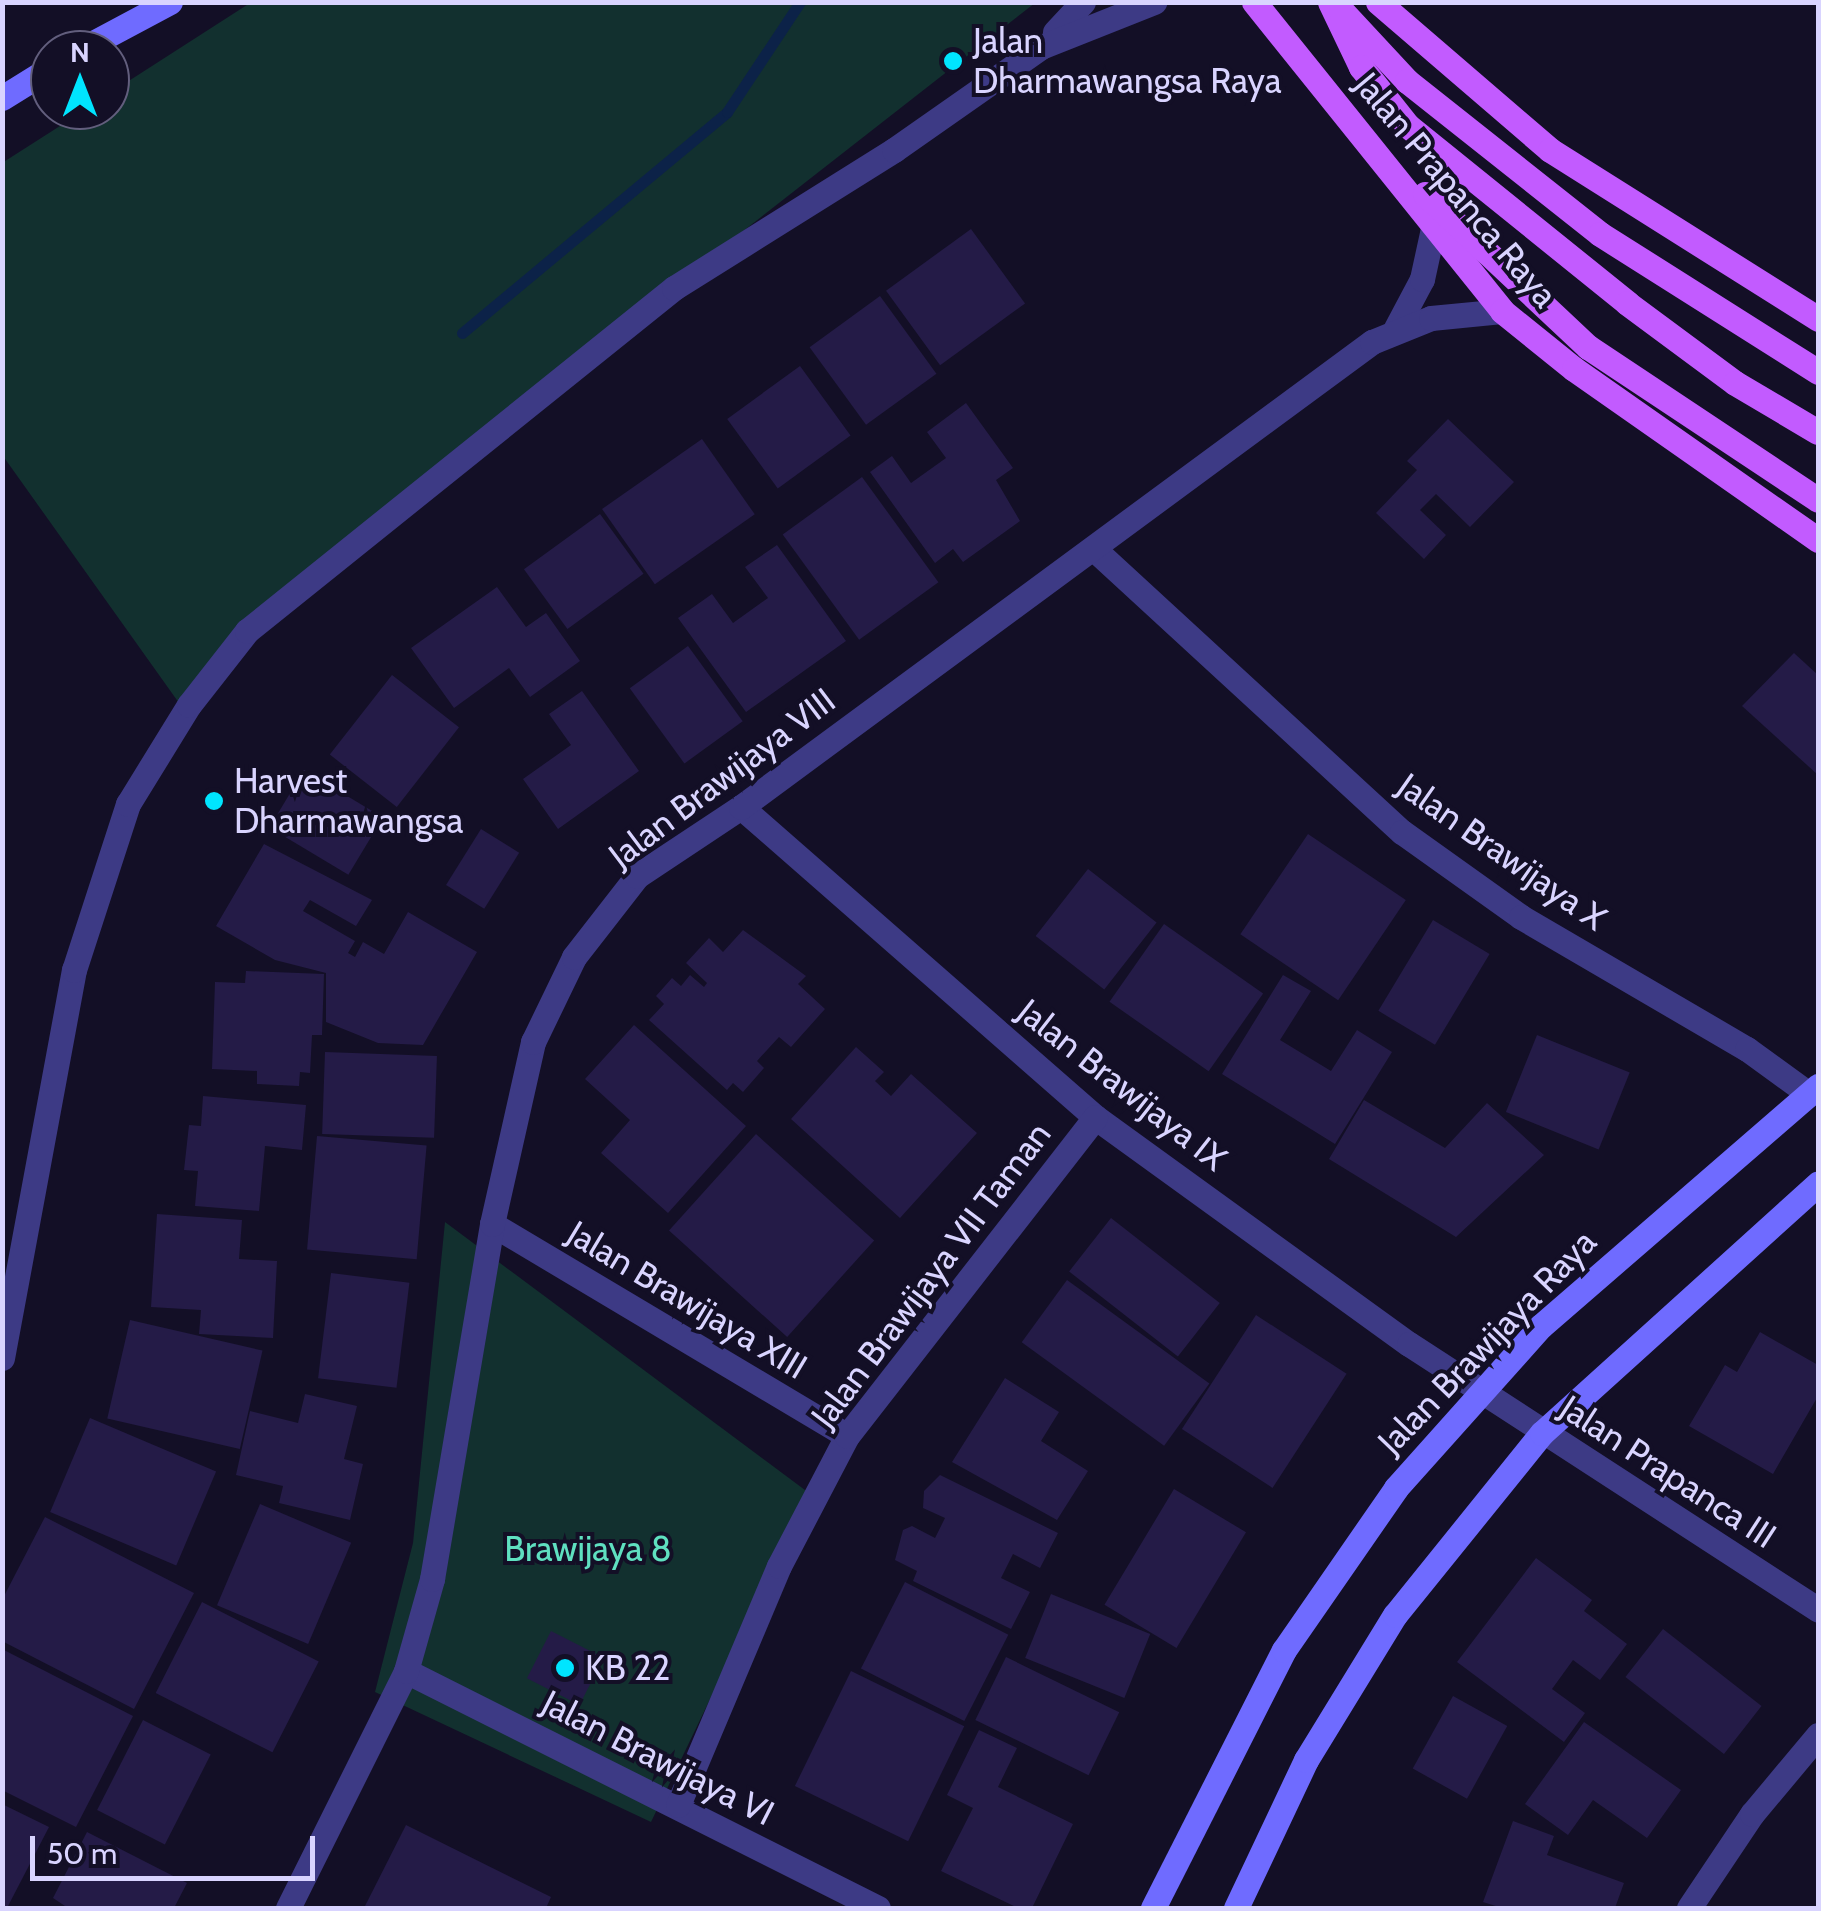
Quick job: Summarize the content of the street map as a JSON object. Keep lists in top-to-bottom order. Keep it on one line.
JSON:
{"streets":{"main road":["Jalan Prapanca Raya"],"street":["Jalan Brawijaya VIII","Jalan Brawijaya X","Jalan Brawijaya IX","Jalan Brawijaya VII Taman","Jalan Brawijaya XIII","Jalan Brawijaya Raya","Jalan Prapanca III","Jalan Brawijaya VI"]},"crossings":[["Jalan Prapanca Raya","Jalan Brawijaya VIII"],["Jalan Brawijaya VIII","Jalan Brawijaya X"],["Jalan Brawijaya VIII","Jalan Brawijaya IX"],["Jalan Brawijaya VIII","Jalan Brawijaya XIII"],["Jalan Brawijaya VIII","Jalan Brawijaya VI"],["Jalan Brawijaya X","Jalan Brawijaya Raya"],["Jalan Brawijaya IX","Jalan Brawijaya VII Taman"],["Jalan Brawijaya IX","Jalan Brawijaya Raya"],["Jalan Brawijaya IX","Jalan Prapanca III"],["Jalan Brawijaya VII Taman","Jalan Brawijaya XIII"],["Jalan Brawijaya VII Taman","Jalan Brawijaya VI"],["Jalan Brawijaya Raya","Jalan Prapanca III"]],"parks":["Brawijaya 8"],"places":["Jalan Dharmawangsa Raya","Harvest Dharmawangsa","KB 22"],"scale_bar":"50 m","north":"top"}
